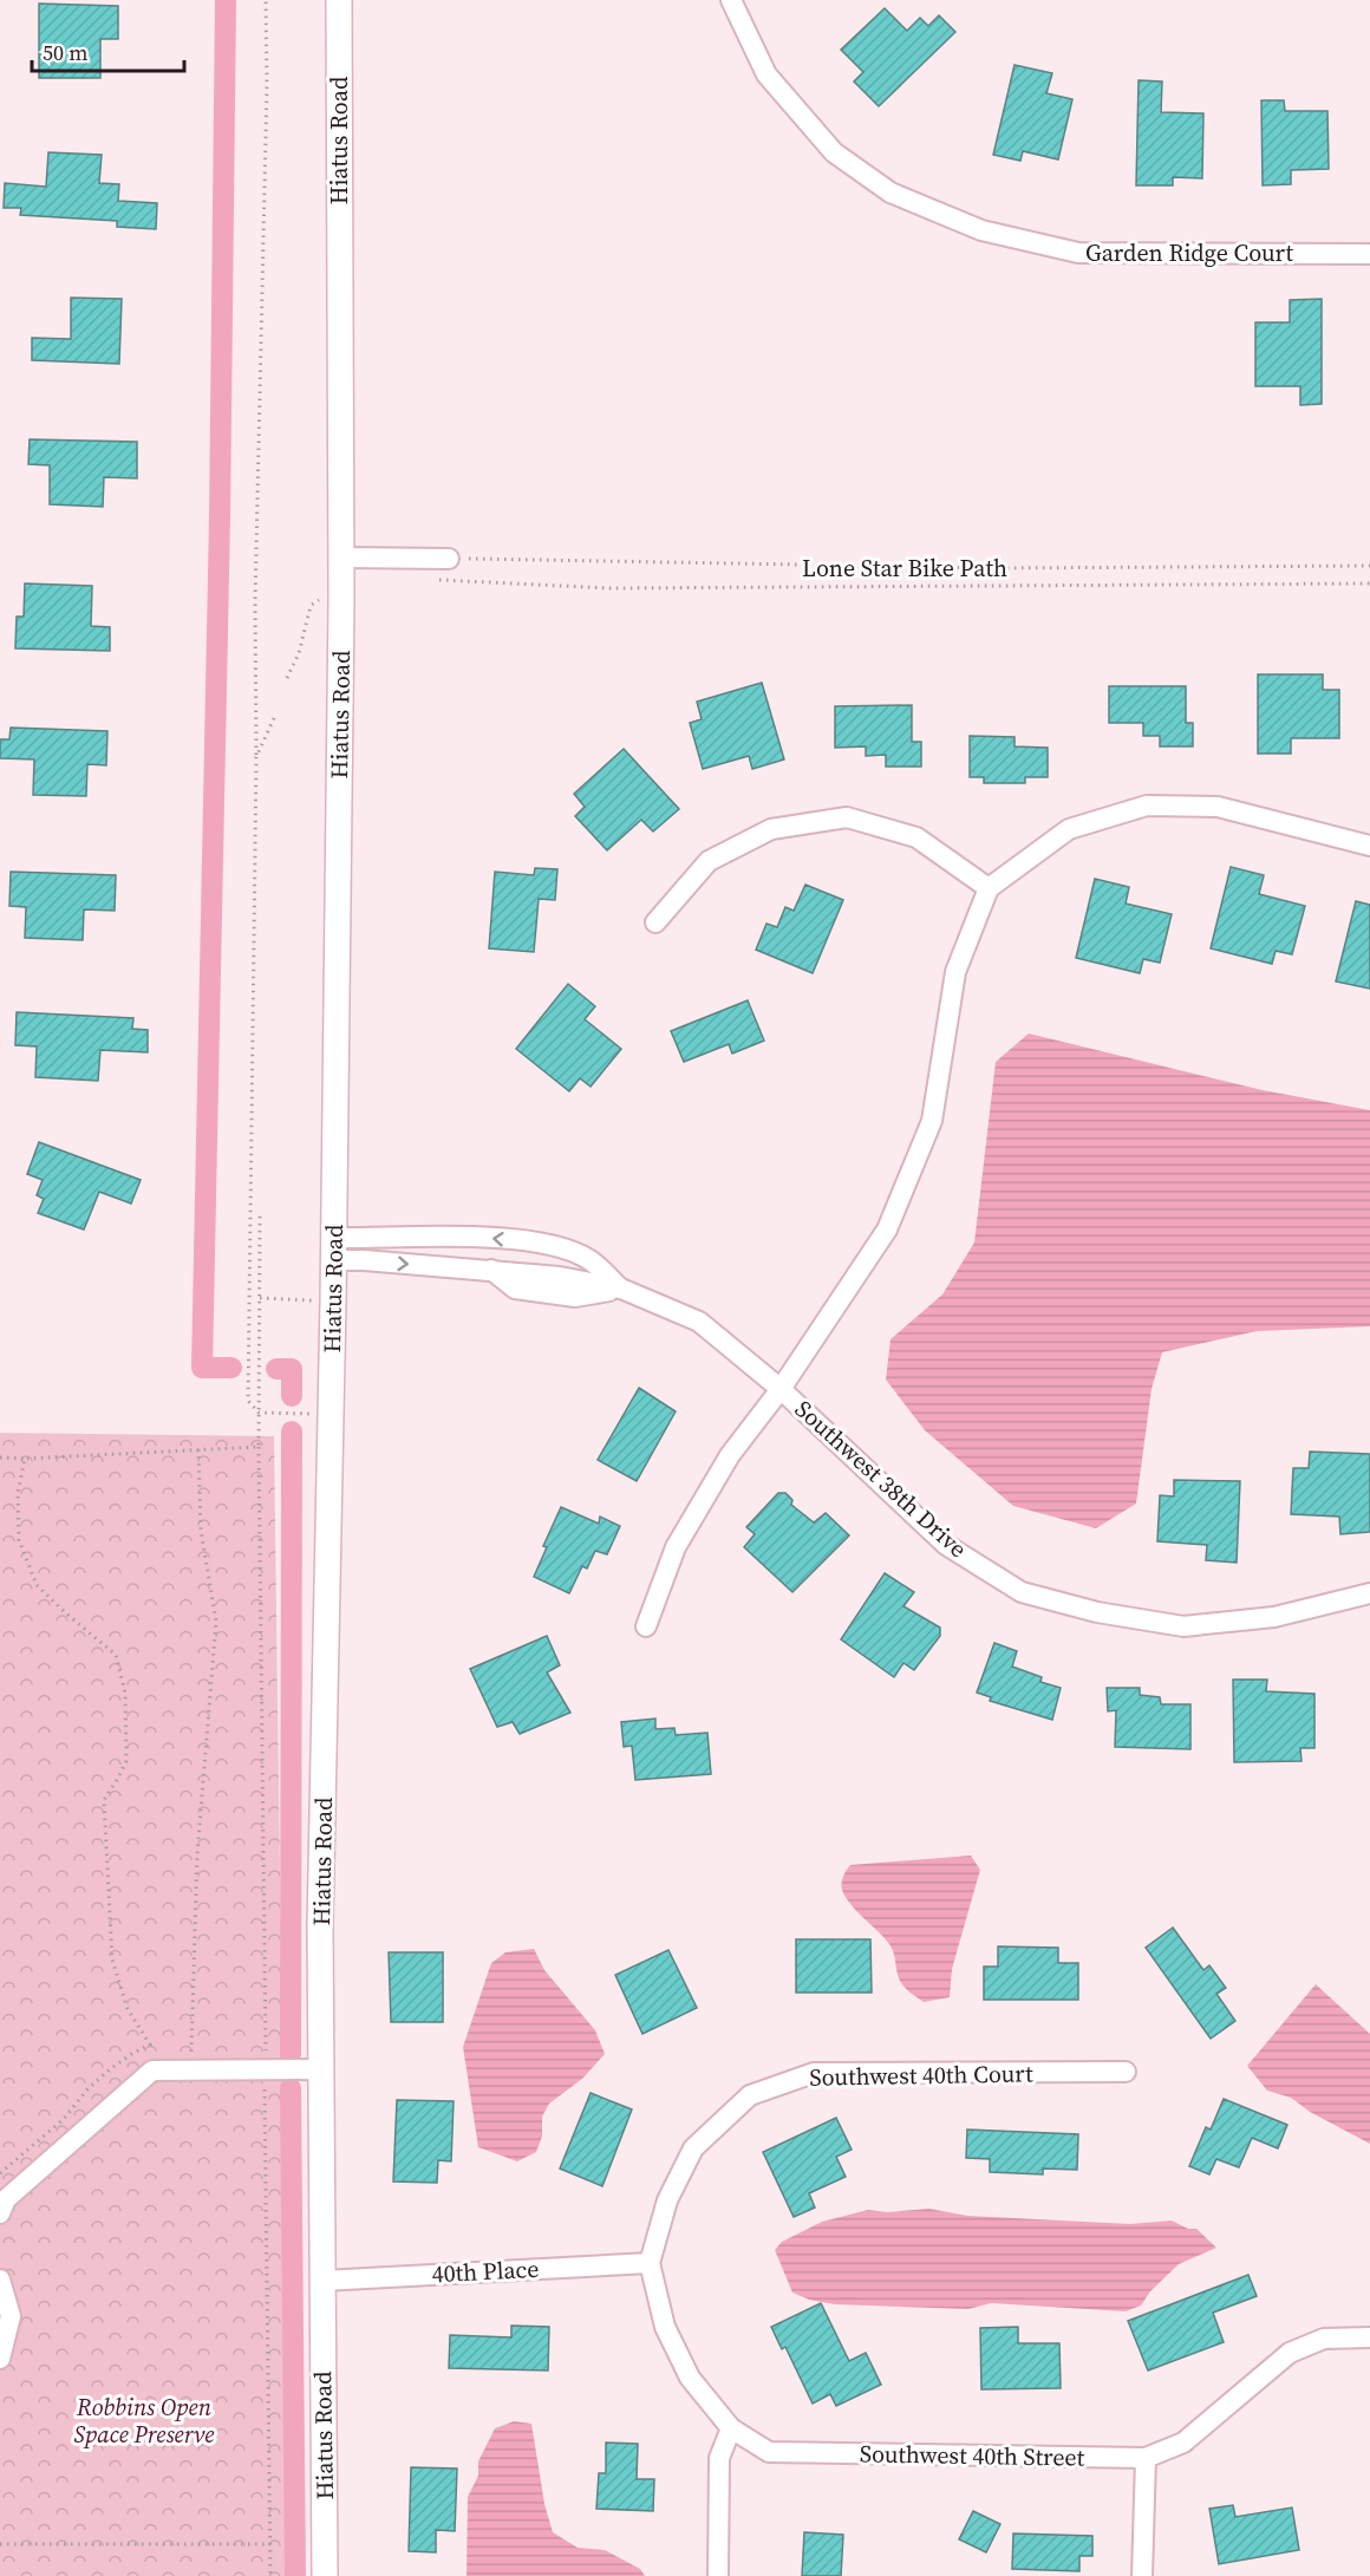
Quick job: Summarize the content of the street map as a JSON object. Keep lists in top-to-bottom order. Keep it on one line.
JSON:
{"streets":{"street":["Hiatus Road","Garden Ridge Court","Southwest 38th Drive","Southwest 40th Court","40th Place","Southwest 40th Street"],"path":["Lone Star Bike Path"]},"crossings":[["Hiatus Road","Southwest 38th Drive"],["Hiatus Road","40th Place"],["Southwest 40th Court","40th Place"],["Southwest 40th Court","Southwest 40th Street"],["40th Place","Southwest 40th Street"]],"parks":["Robbins Open Space Preserve"],"scale_bar":"50 m"}
